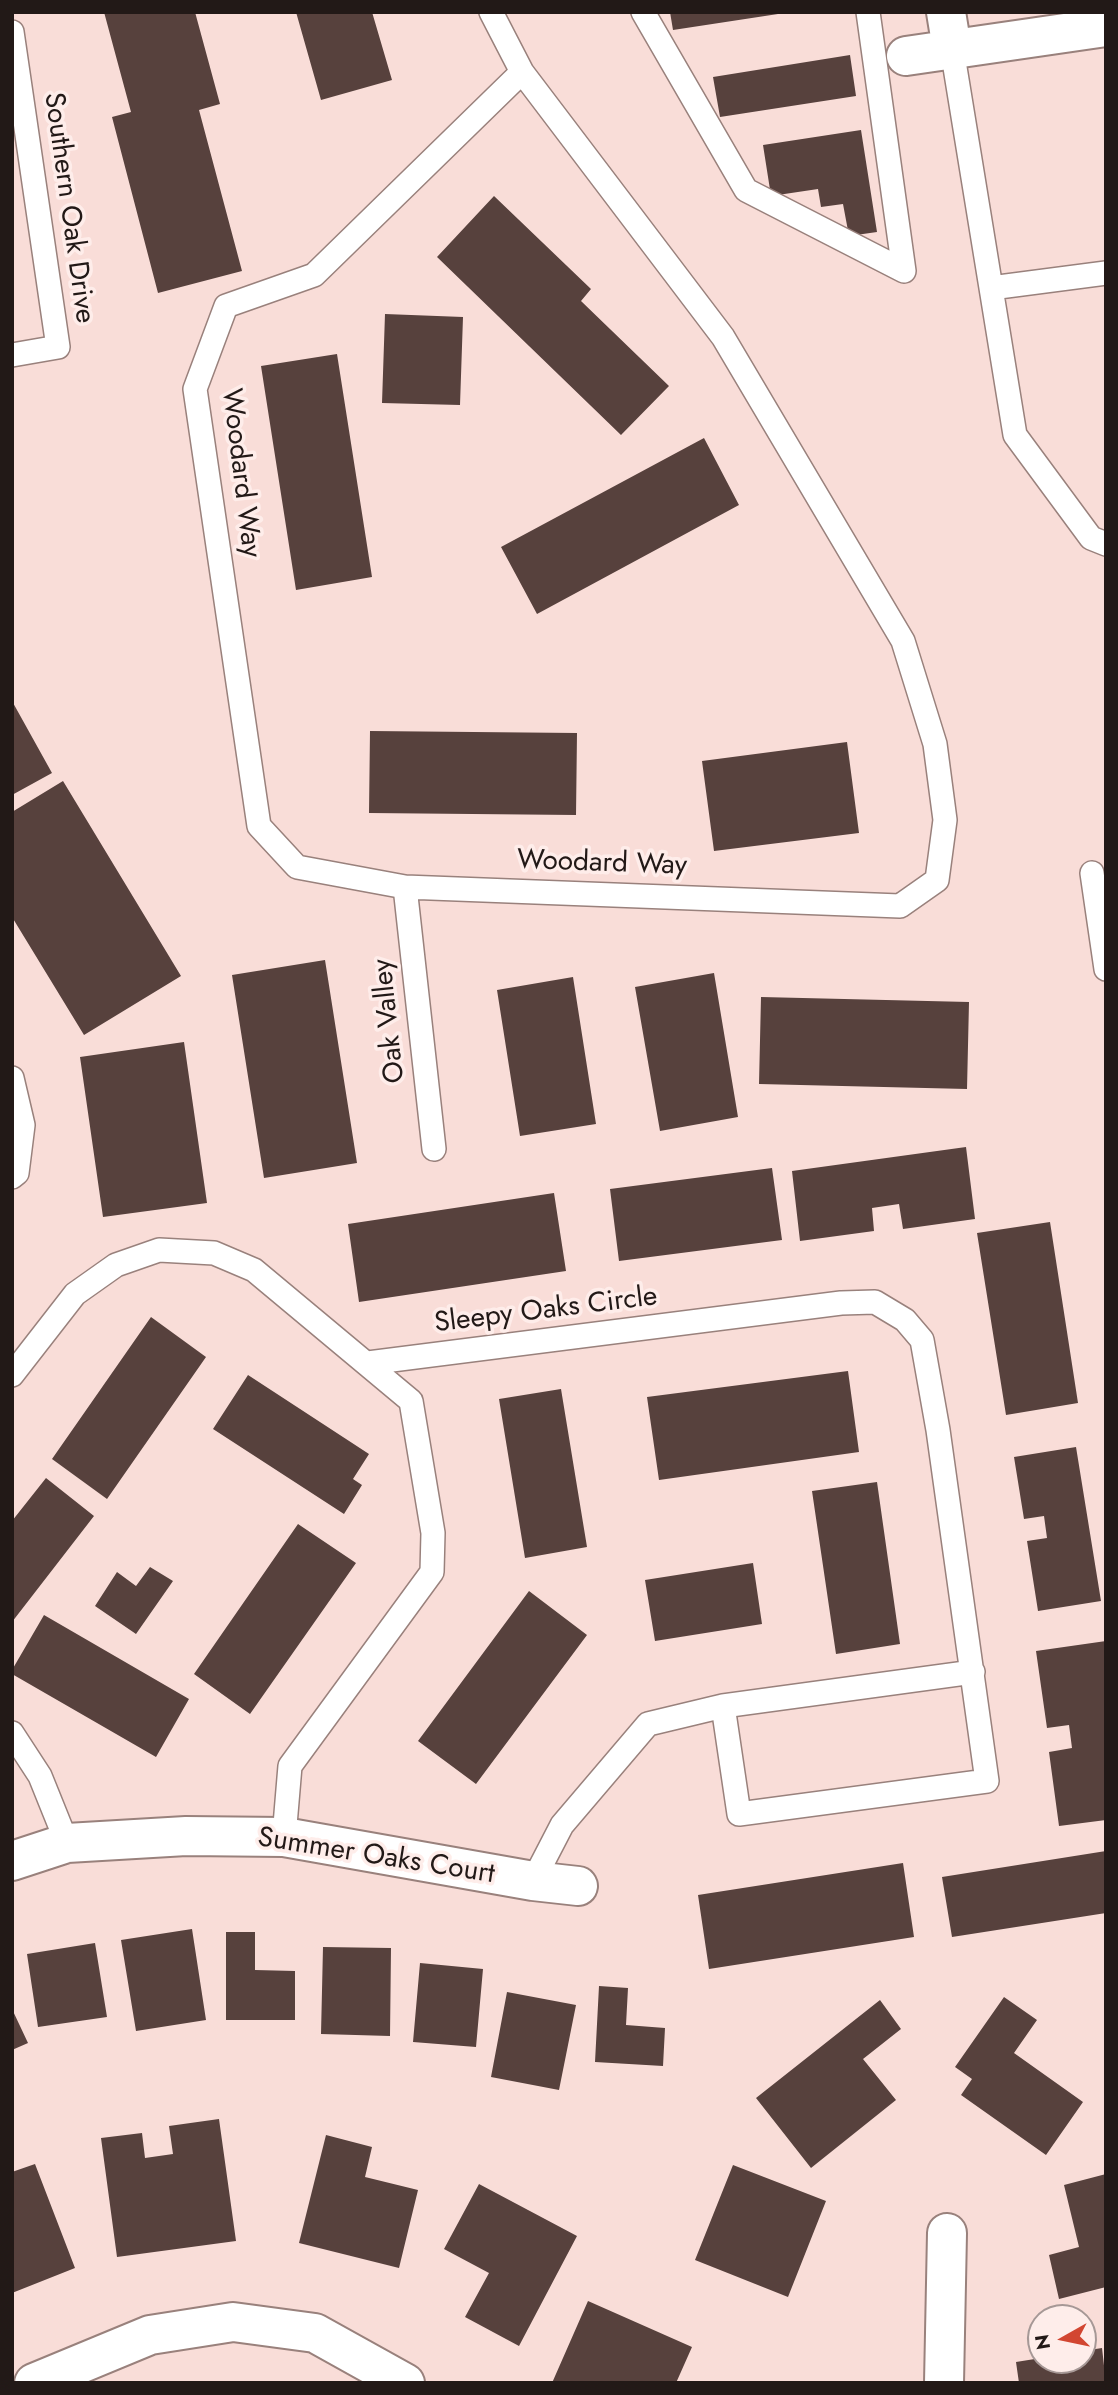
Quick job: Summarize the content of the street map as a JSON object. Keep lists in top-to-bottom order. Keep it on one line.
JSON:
{"streets":{"street":["Summer Oaks Court"],"lane":["Southern Oak Drive","Woodard Way","Oak Valley","Sleepy Oaks Circle"]},"crossings":[["Woodard Way","Oak Valley"],["Sleepy Oaks Circle","Summer Oaks Court"]],"north":"left"}
